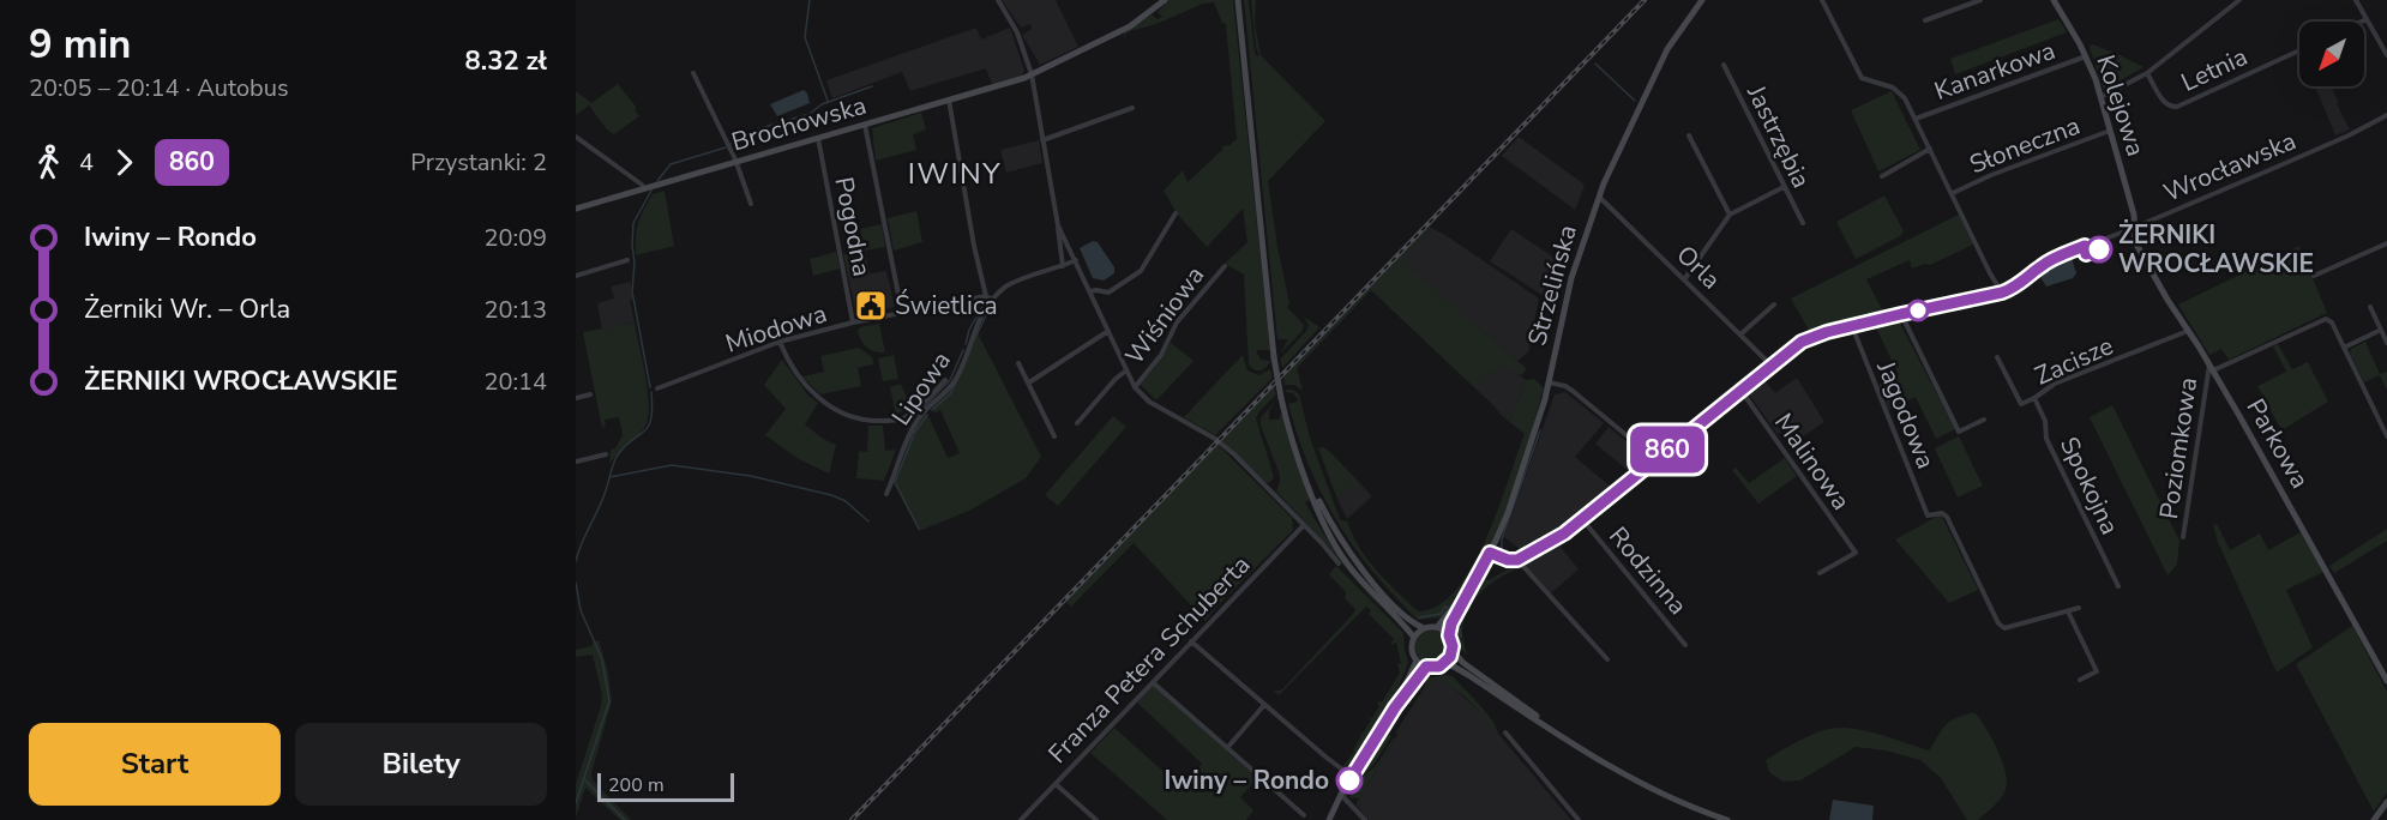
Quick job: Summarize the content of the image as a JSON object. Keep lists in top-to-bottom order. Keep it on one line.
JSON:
{"streets":{"main road":["Kolejowa","Brochowska","Strzelińska","Parkowa"],"street":["Letnia","Kanarkowa","Jastrzębia","Słoneczna","Wrocławska","Pogodna","Orla","Wiśniowa","Miodowa","Zacisze","Lipowa","Jagodowa","Poziomkowa","Malinowa","Spokojna","Rodzinna","Franza Petera Schuberta"]},"crossings":[["Kanarkowa","Kolejowa"],["Kolejowa","Słoneczna"],["Kolejowa","Wrocławska"],["Kolejowa","Parkowa"],["Brochowska","Pogodna"],["Wrocławska","Orla"],["Wrocławska","Jagodowa"],["Wrocławska","Parkowa"],["Wrocławska","Malinowa"],["Wrocławska","Rodzinna"],["Pogodna","Miodowa"],["Orla","Strzelińska"],["Zacisze","Parkowa"],["Zacisze","Spokojna"],["Parkowa","Poziomkowa"]],"districts":["IWINY"],"places":{"other":["ŻERNIKI WROCŁAWSKIE","Iwiny – Rondo"],"public building":["Świetlica"]},"lines":["bus line 860"],"scale_bar":"200 m","north":"bottom left","page":{"heading":["9 min","20:05 – 20:14 · Autobus","8.32 zł"],"on_map":"860","legs":["4","860","Przystanki: 2"],"list":[{"name":"Iwiny – Rondo","value":"20:09"},{"name":"Żerniki Wr. – Orla","value":"20:13"},{"name":"ŻERNIKI WROCŁAWSKIE","value":"20:14"}],"buttons":["Start","Bilety"],"scale":"200 m"}}
